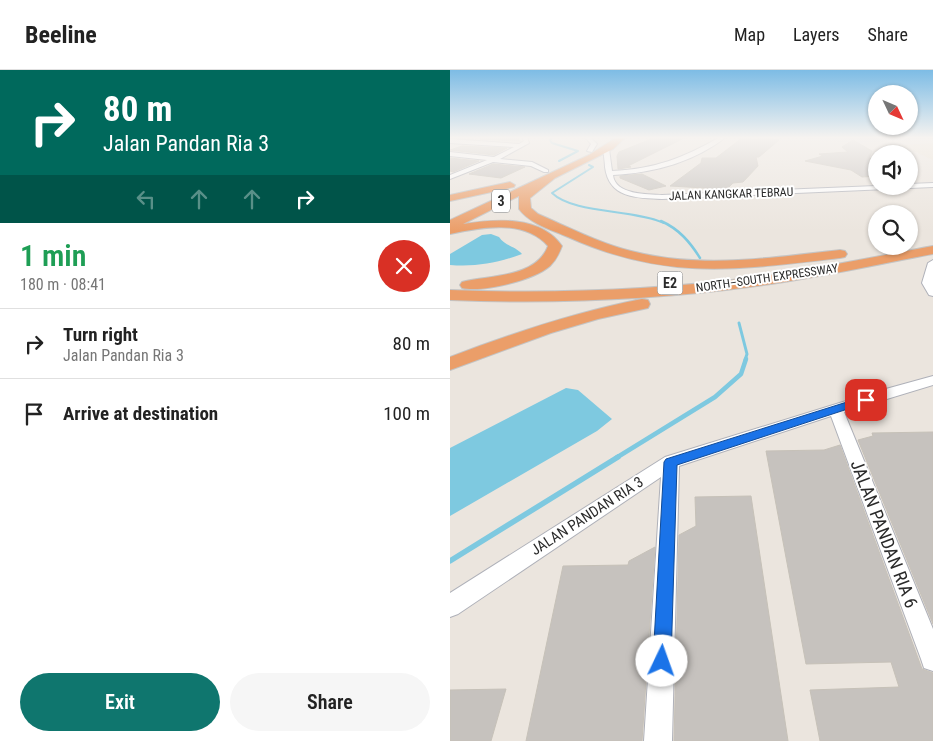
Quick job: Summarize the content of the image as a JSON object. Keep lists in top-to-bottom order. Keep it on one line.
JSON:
{"streets":{"highway":["3","NORTH–SOUTH EXPRESSWAY","E2"],"street":["JALAN KANGKAR TEBRAU","JALAN PANDAN RIA 3","JALAN PANDAN RIA 6"]},"crossings":[["JALAN PANDAN RIA 3","JALAN PANDAN RIA 6"]],"north":"bottom right","page":{"header":"Beeline","nav":["Map","Layers","Share"],"turn":["80 m","Jalan Pandan Ria 3"],"heading":["1 min","180 m · 08:41"],"list":[{"name":"Turn right","note":"Jalan Pandan Ria 3","value":"80 m"},{"name":"Arrive at destination","value":"100 m"}],"buttons":["Exit","Share"]}}
